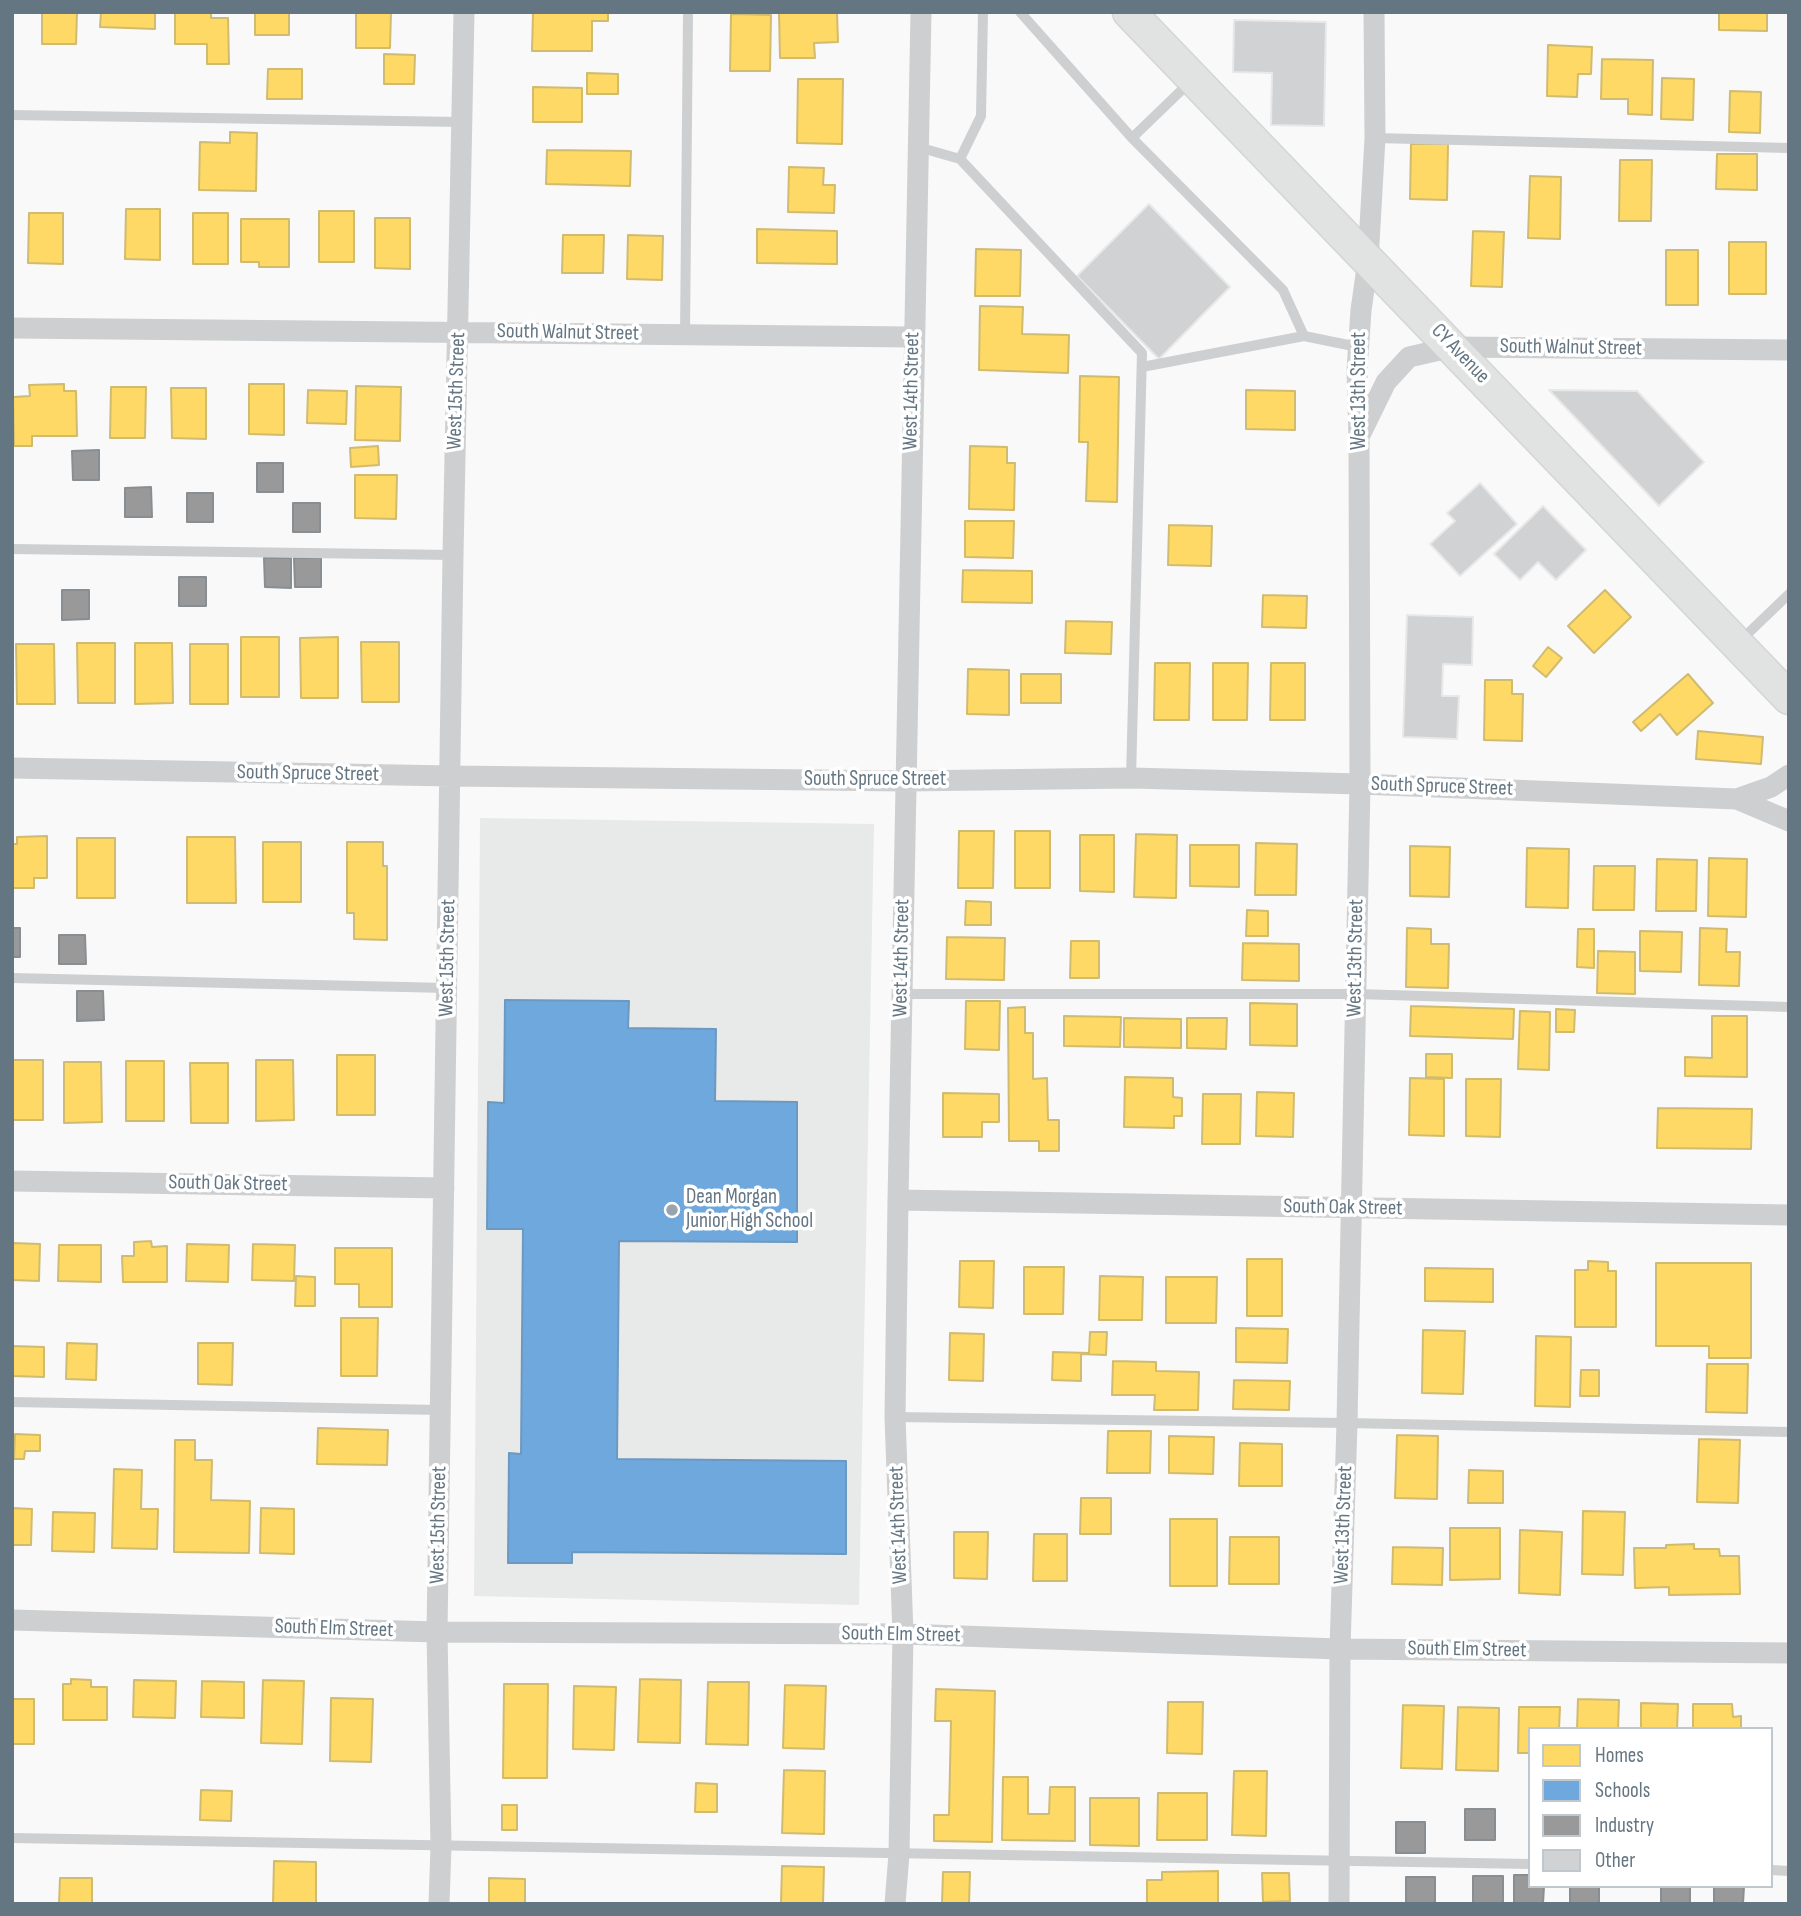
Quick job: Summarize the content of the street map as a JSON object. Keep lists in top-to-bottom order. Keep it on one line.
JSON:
{"streets":{"main road":["CY Avenue"],"street":["South Walnut Street","West 15th Street","West 14th Street","West 13th Street","South Spruce Street","South Oak Street","South Elm Street"]},"crossings":[["South Walnut Street","CY Avenue"],["South Walnut Street","West 15th Street"],["South Walnut Street","West 14th Street"],["South Walnut Street","West 13th Street"],["CY Avenue","West 13th Street"],["West 15th Street","South Spruce Street"],["West 15th Street","South Oak Street"],["West 15th Street","South Elm Street"],["West 14th Street","South Spruce Street"],["West 14th Street","South Oak Street"],["West 14th Street","South Elm Street"],["West 13th Street","South Spruce Street"],["West 13th Street","South Oak Street"],["West 13th Street","South Elm Street"]],"places":["Dean Morgan Junior High School"],"legend":["Homes","Schools","Industry","Other"]}
